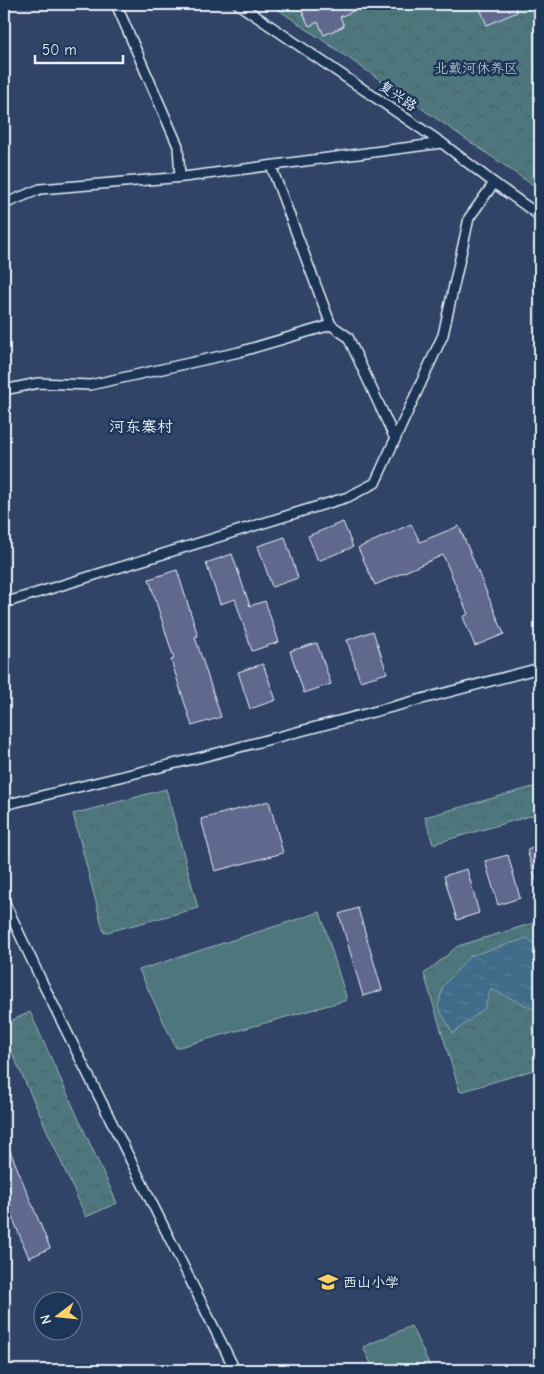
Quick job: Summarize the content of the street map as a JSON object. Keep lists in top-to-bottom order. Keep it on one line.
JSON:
{"streets":{"street":["复兴路"]},"districts":["河东寨村"],"parks":["北戴河休养区"],"places":{"school or university":["西山小学"]},"scale_bar":"50 m","north":"left"}
